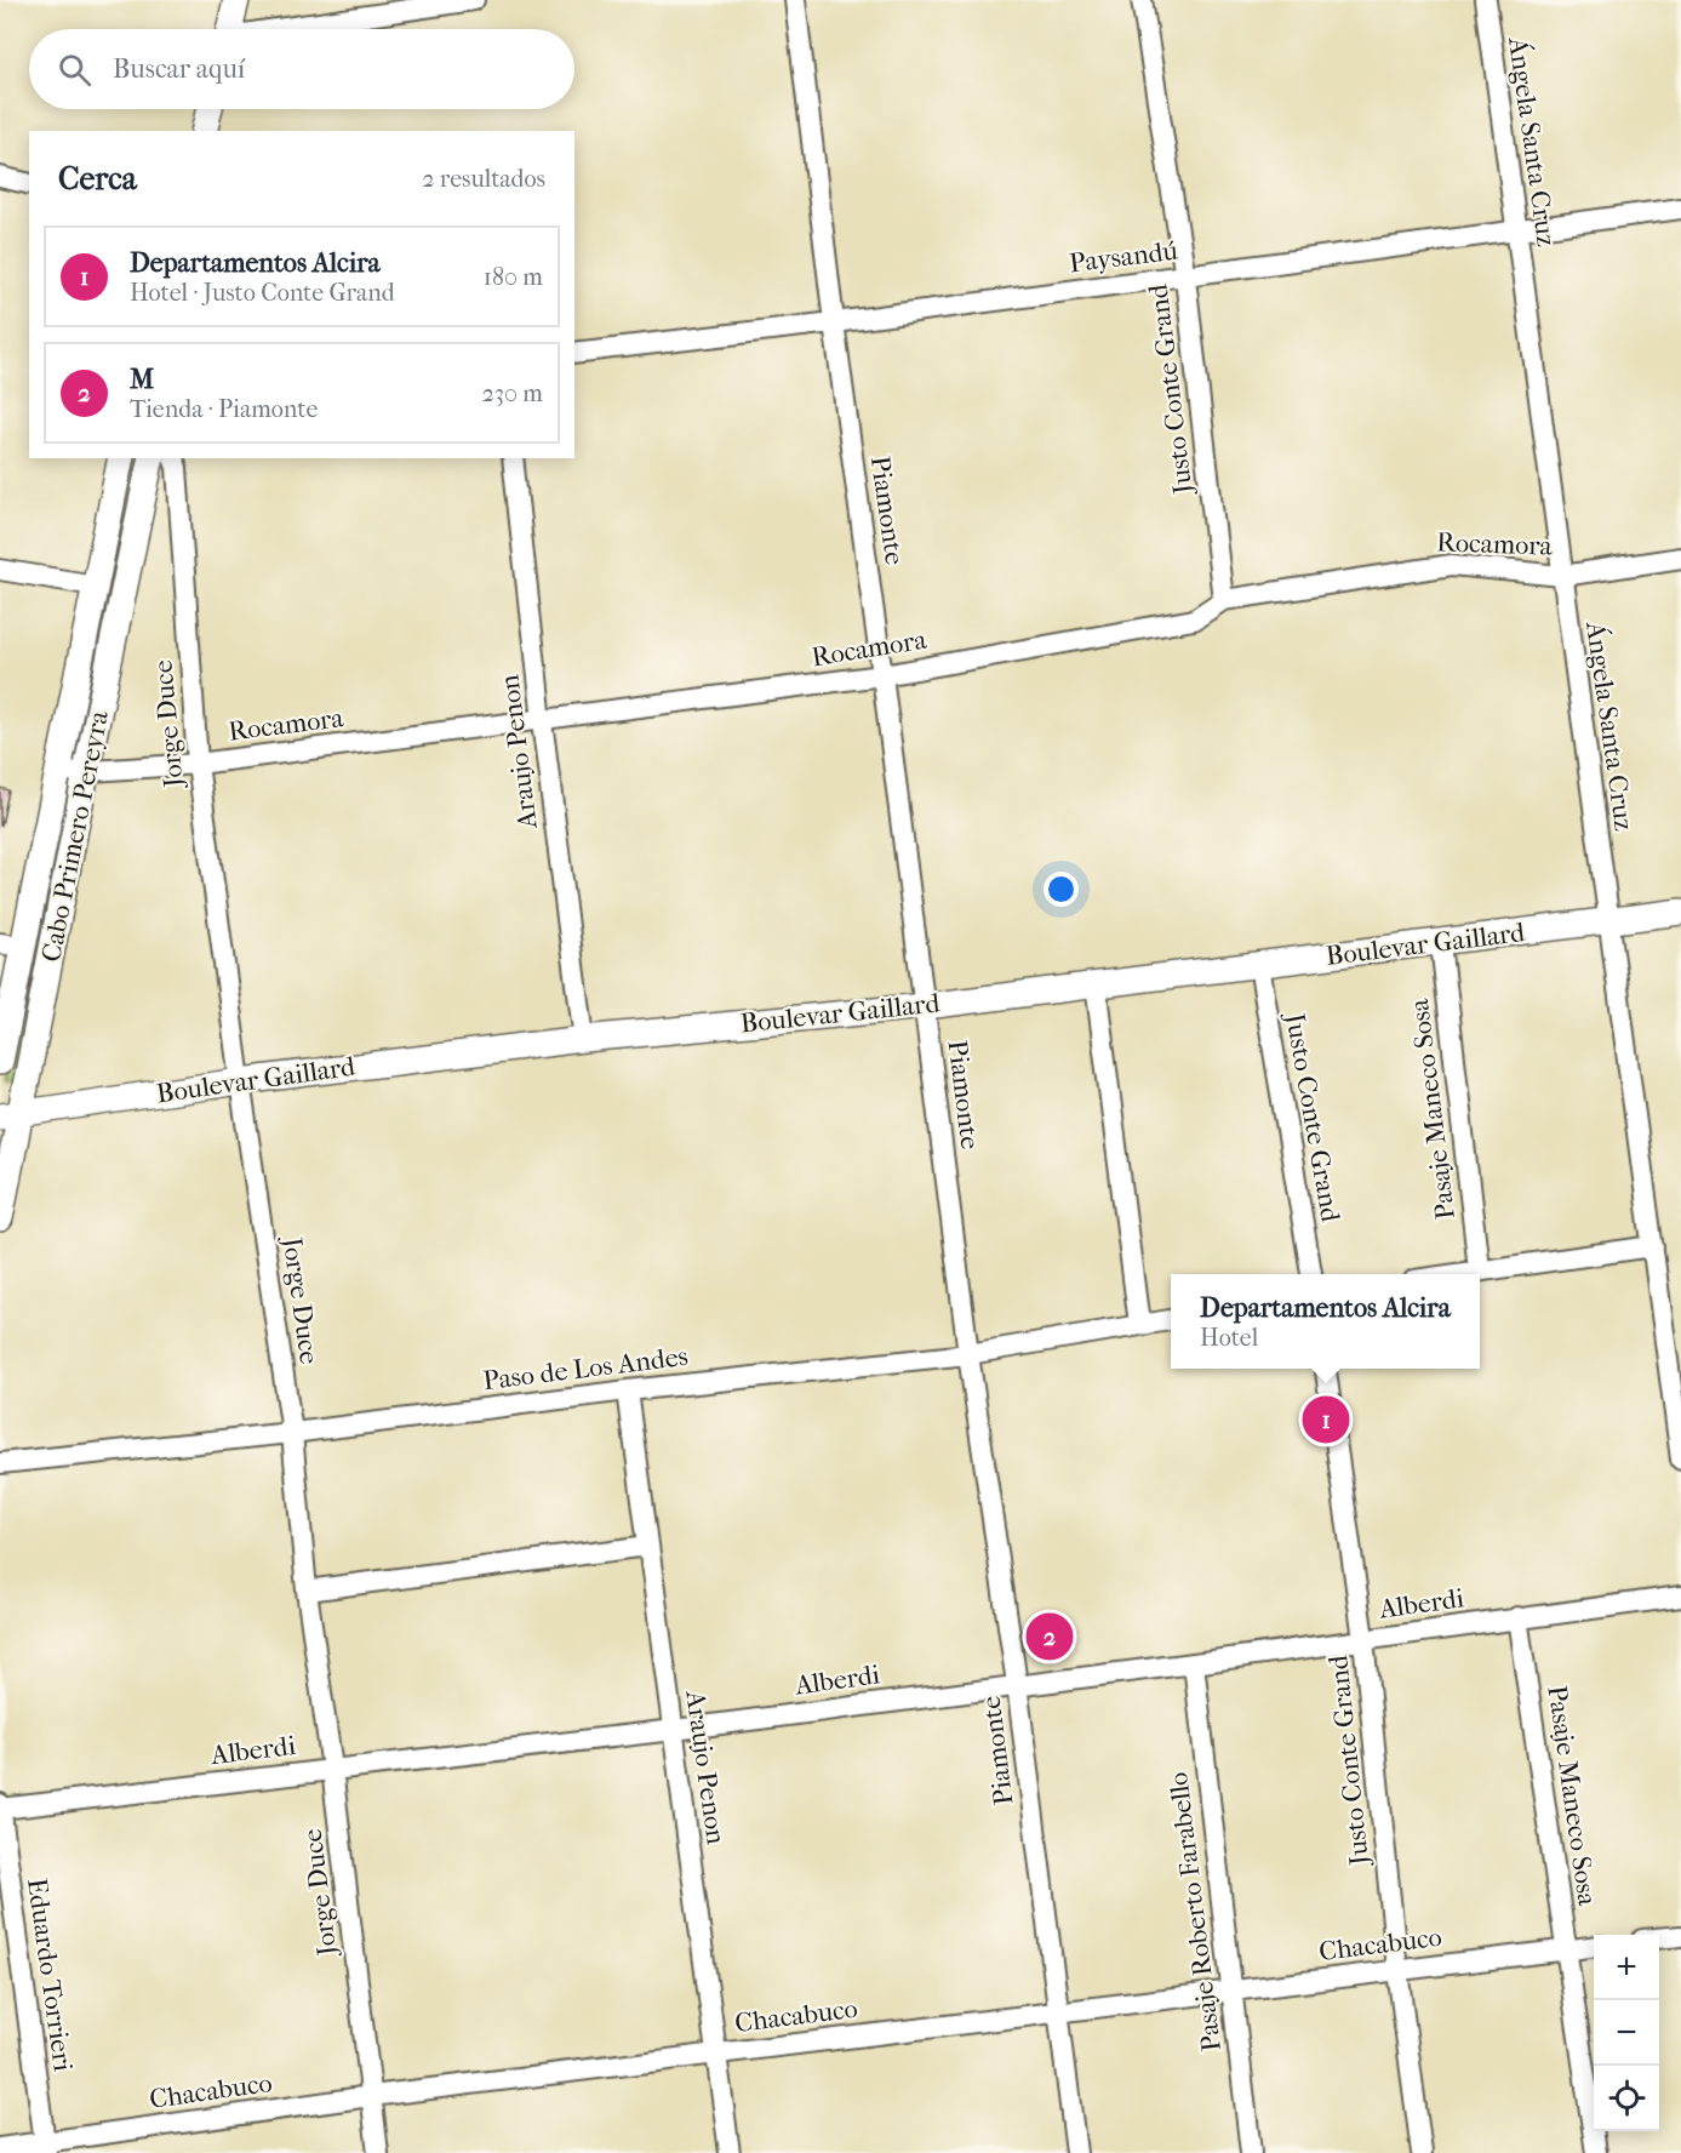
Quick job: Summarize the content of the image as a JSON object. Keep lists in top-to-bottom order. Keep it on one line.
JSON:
{"streets":{"street":["Ángela Santa Cruz","Paysandú","Justo Conte Grand","Piamonte","Rocamora","Jorge Duce","Araujo Penon","Cabo Primero Pereyra","Boulevar Gaillard","Pasaje Maneco Sosa","Paso de Los Andes","Alberdi","Pasaje Roberto Farabello","Chacabuco","Eduardo Torrieri"]},"crossings":[["Ángela Santa Cruz","Paysandú"],["Ángela Santa Cruz","Rocamora"],["Ángela Santa Cruz","Boulevar Gaillard"],["Paysandú","Justo Conte Grand"],["Paysandú","Piamonte"],["Justo Conte Grand","Rocamora"],["Justo Conte Grand","Boulevar Gaillard"],["Justo Conte Grand","Alberdi"],["Justo Conte Grand","Chacabuco"],["Piamonte","Rocamora"],["Piamonte","Boulevar Gaillard"],["Piamonte","Paso de Los Andes"],["Piamonte","Alberdi"],["Piamonte","Chacabuco"],["Rocamora","Jorge Duce"],["Rocamora","Araujo Penon"],["Rocamora","Cabo Primero Pereyra"],["Jorge Duce","Boulevar Gaillard"],["Jorge Duce","Paso de Los Andes"],["Jorge Duce","Alberdi"],["Jorge Duce","Chacabuco"],["Araujo Penon","Boulevar Gaillard"],["Araujo Penon","Paso de Los Andes"],["Araujo Penon","Alberdi"],["Araujo Penon","Chacabuco"],["Cabo Primero Pereyra","Boulevar Gaillard"],["Boulevar Gaillard","Pasaje Maneco Sosa"],["Pasaje Maneco Sosa","Alberdi"],["Pasaje Maneco Sosa","Chacabuco"],["Alberdi","Pasaje Roberto Farabello"],["Alberdi","Eduardo Torrieri"],["Pasaje Roberto Farabello","Chacabuco"],["Chacabuco","Eduardo Torrieri"]],"page":{"search":"Buscar aquí","heading":["Cerca","2 resultados"],"list":[{"mark":"1","name":"Departamentos Alcira","note":"Hotel · Justo Conte Grand","value":"180 m"},{"mark":"2","name":"M","note":"Tienda · Piamonte","value":"230 m"}],"popup":["Departamentos Alcira","Hotel"],"pins":["1","2"],"map_buttons":["+","−"]}}
